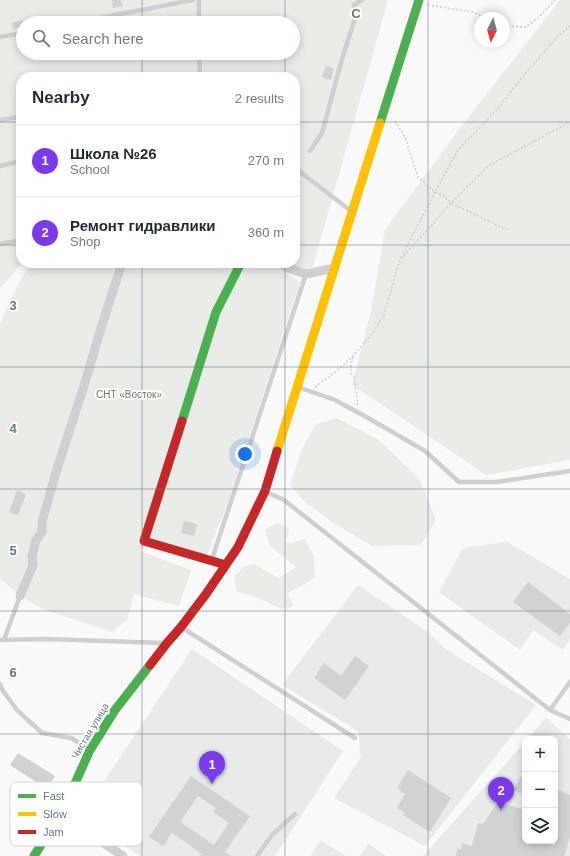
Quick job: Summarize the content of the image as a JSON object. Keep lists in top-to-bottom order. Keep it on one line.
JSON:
{"streets":{"main road":["Чистая улица"]},"parks":["СНТ «Восток»"],"legend":["Fast","Slow","Jam"],"north":"bottom","page":{"search":"Search here","heading":["Nearby","2 results"],"list":[{"mark":"1","name":"Школа №26","note":"School","value":"270 m"},{"mark":"2","name":"Ремонт гидравлики","note":"Shop","value":"360 m"}],"map_buttons":["+","−"],"pins":["1","2"]},"grid":{"columns":["C"],"rows":["3","4","5","6"]}}
